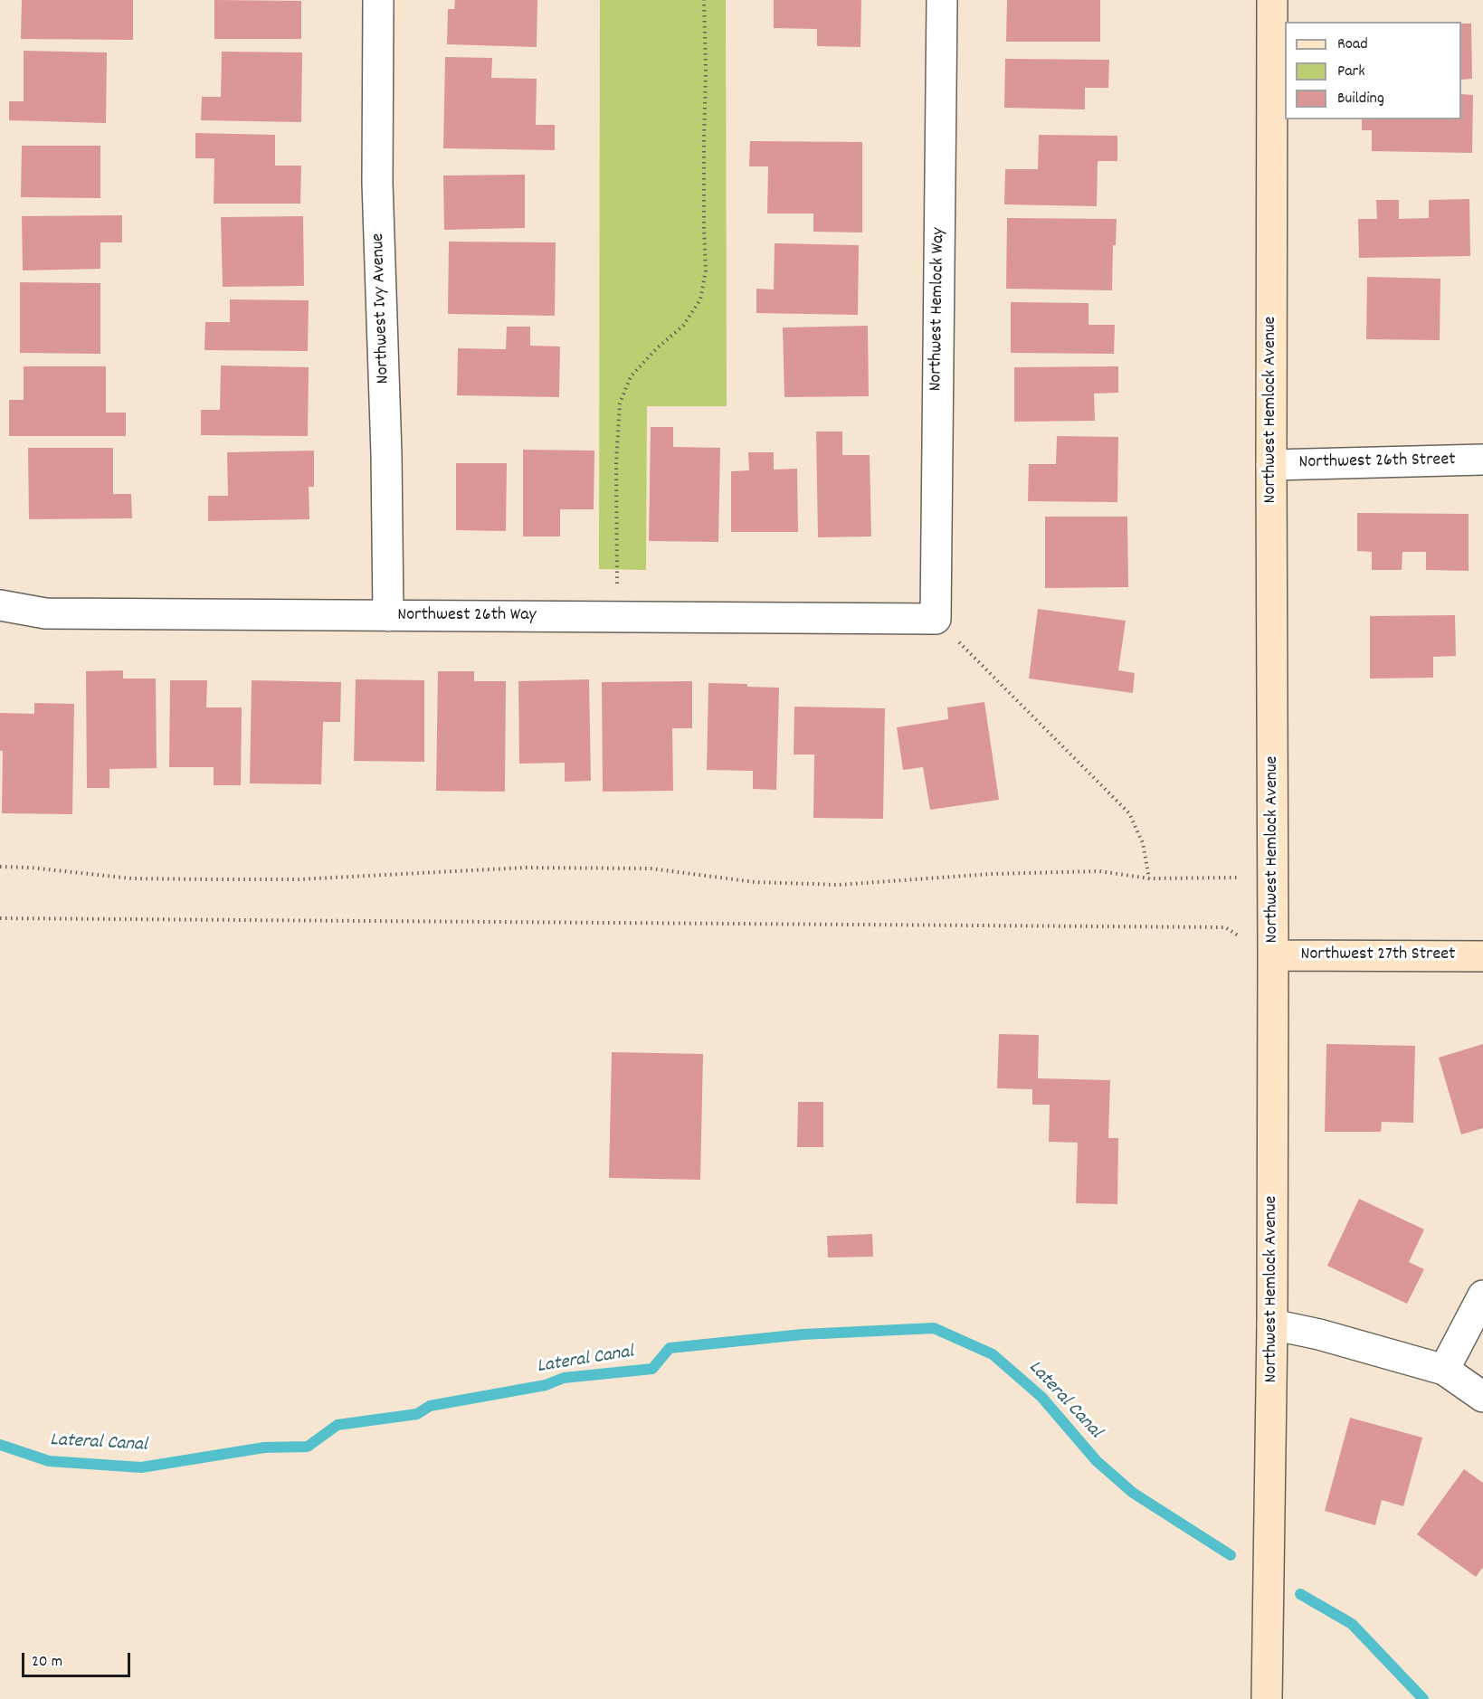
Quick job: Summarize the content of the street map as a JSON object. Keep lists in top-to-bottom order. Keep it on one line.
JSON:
{"streets":{"street":["Northwest Ivy Avenue","Northwest Hemlock Way","Northwest Hemlock Avenue","Northwest 26th Street","Northwest 26th Way","Northwest 27th Street"]},"crossings":[["Northwest Ivy Avenue","Northwest 26th Way"],["Northwest Hemlock Way","Northwest 26th Way"],["Northwest Hemlock Avenue","Northwest 26th Street"],["Northwest Hemlock Avenue","Northwest 27th Street"]],"water":["Lateral Canal"],"legend":["Road","Park","Building"],"scale_bar":"20 m"}
